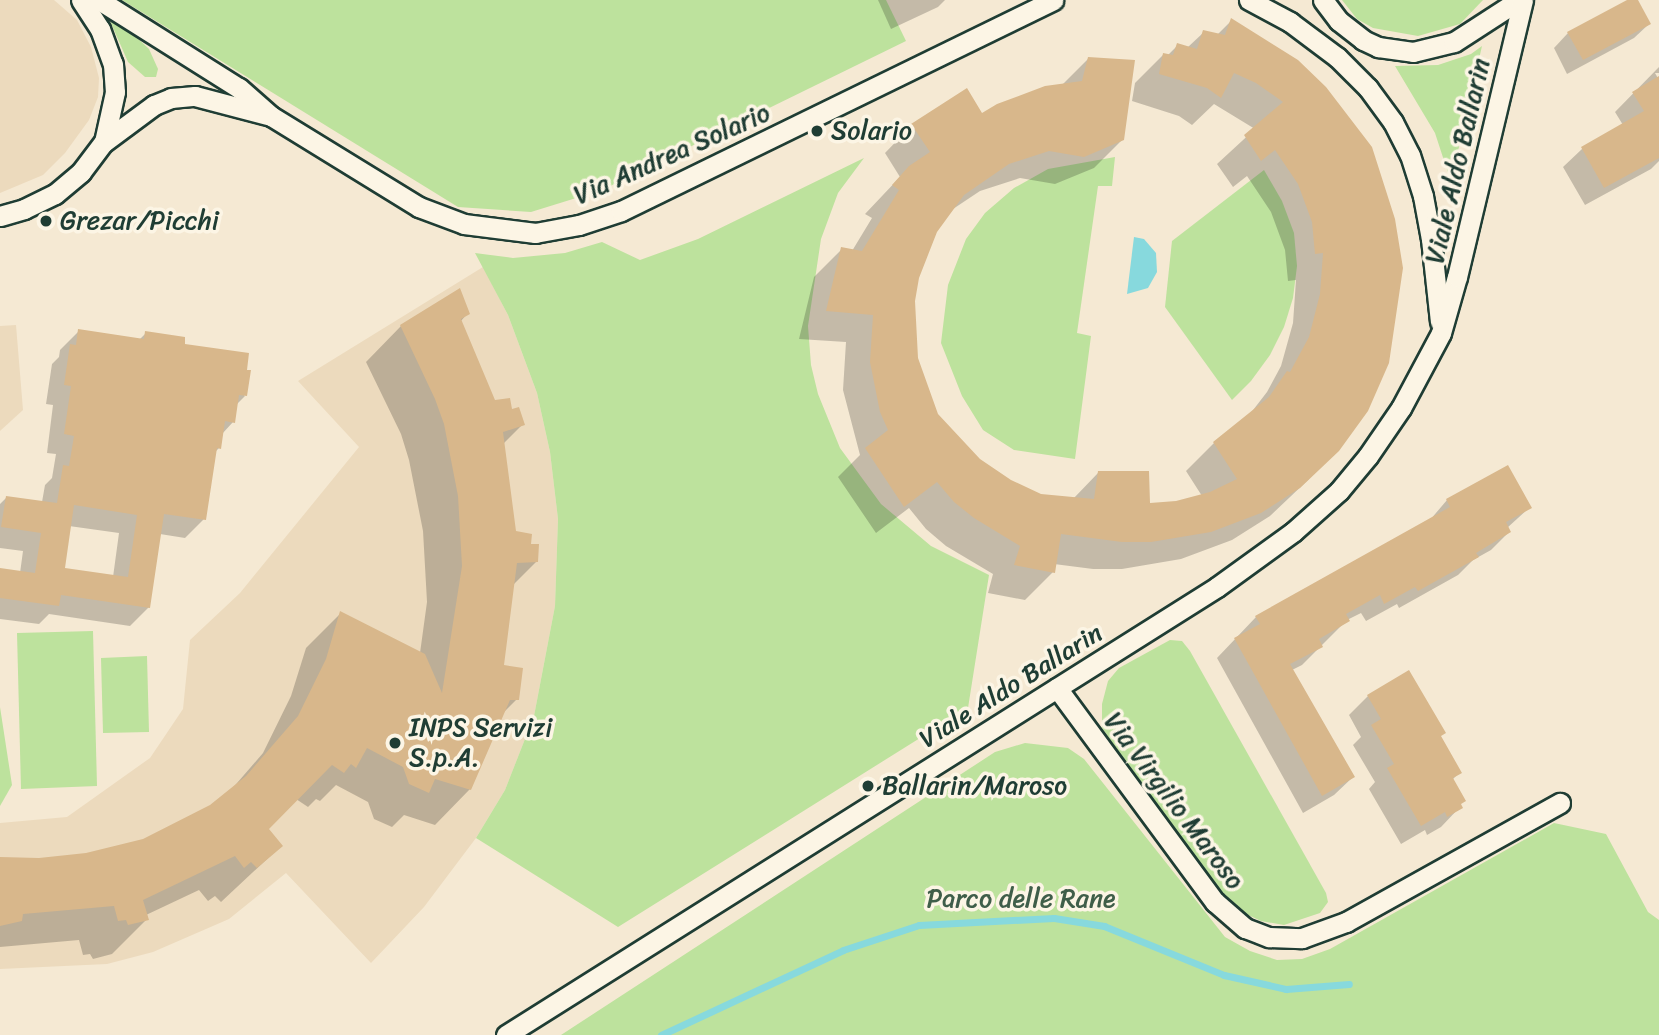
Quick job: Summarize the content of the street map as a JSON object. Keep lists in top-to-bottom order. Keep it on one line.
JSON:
{"streets":{"street":["Via Andrea Solario","Viale Aldo Ballarin","Via Virgilio Maroso"]},"crossings":[["Viale Aldo Ballarin","Via Virgilio Maroso"]],"parks":["Parco delle Rane"],"places":["Solario","Grezar/Picchi","INPS Servizi S.p.A.","Ballarin/Maroso"]}
